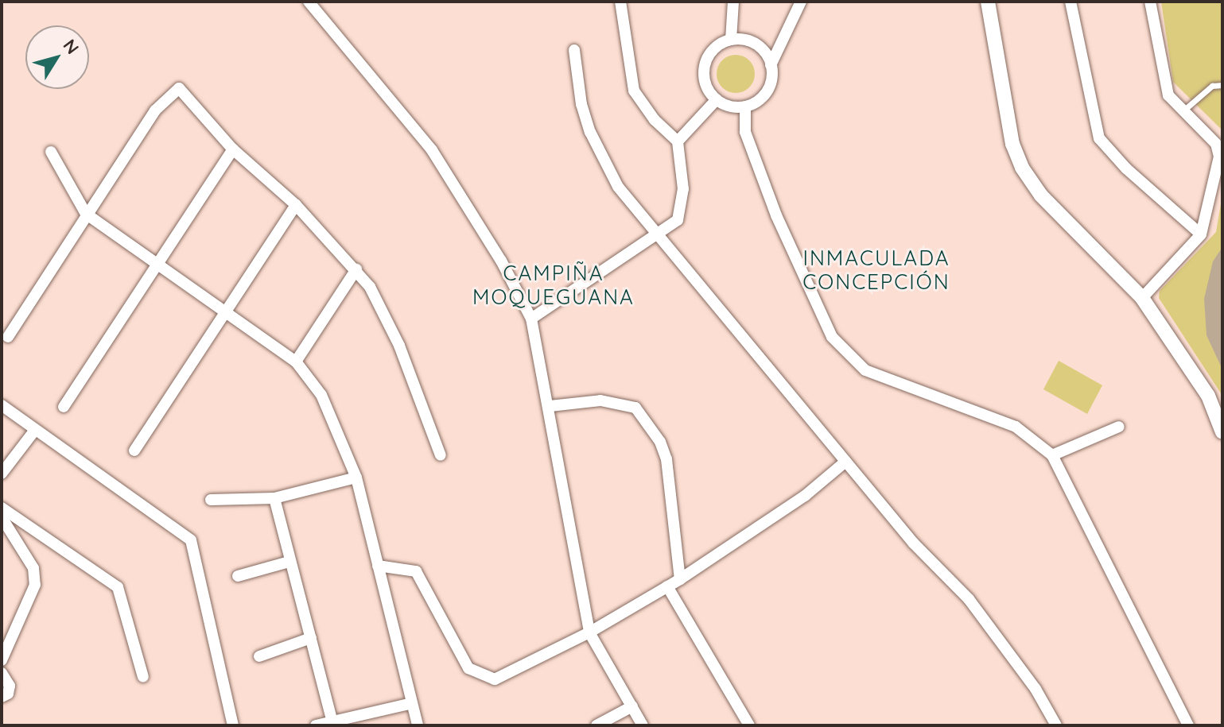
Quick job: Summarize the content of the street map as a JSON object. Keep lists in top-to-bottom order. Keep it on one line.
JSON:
{"districts":["INMACULADA CONCEPCIÓN","CAMPIÑA MOQUEGUANA"],"north":"top right"}
